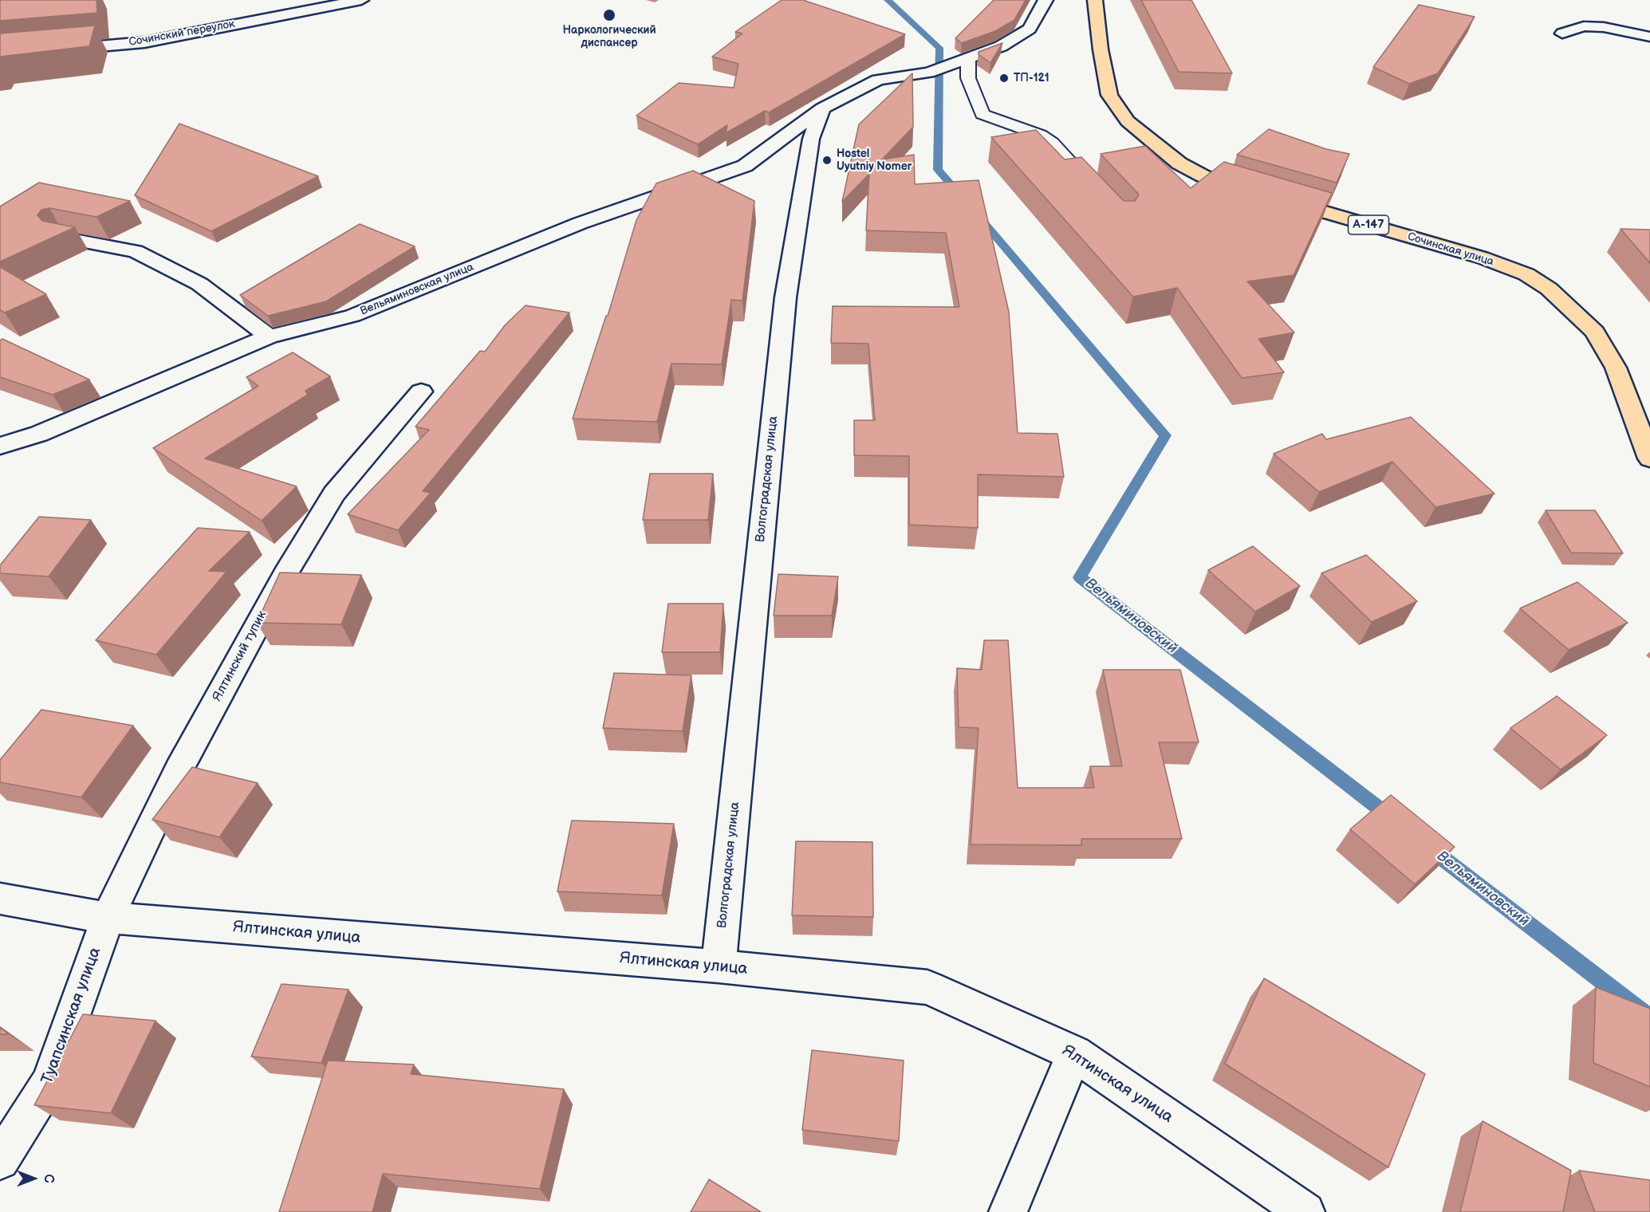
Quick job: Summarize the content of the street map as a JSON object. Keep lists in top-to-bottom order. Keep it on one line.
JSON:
{"streets":{"highway":["А-147","Сочинская улица"],"street":["Сочинский переулок","Вельяминовская улица","Волгоградская улица","Ялтинский тупик","Ялтинская улица","Туапсинская улица"]},"crossings":[["Вельяминовская улица","Волгоградская улица"],["Волгоградская улица","Ялтинская улица"],["Ялтинский тупик","Ялтинская улица"],["Ялтинский тупик","Туапсинская улица"],["Ялтинская улица","Туапсинская улица"]],"water":["Вельяминовский"],"places":["Наркологический диспансер","ТП-121","Hostel Uyutniy Nomer"],"north":"right"}
